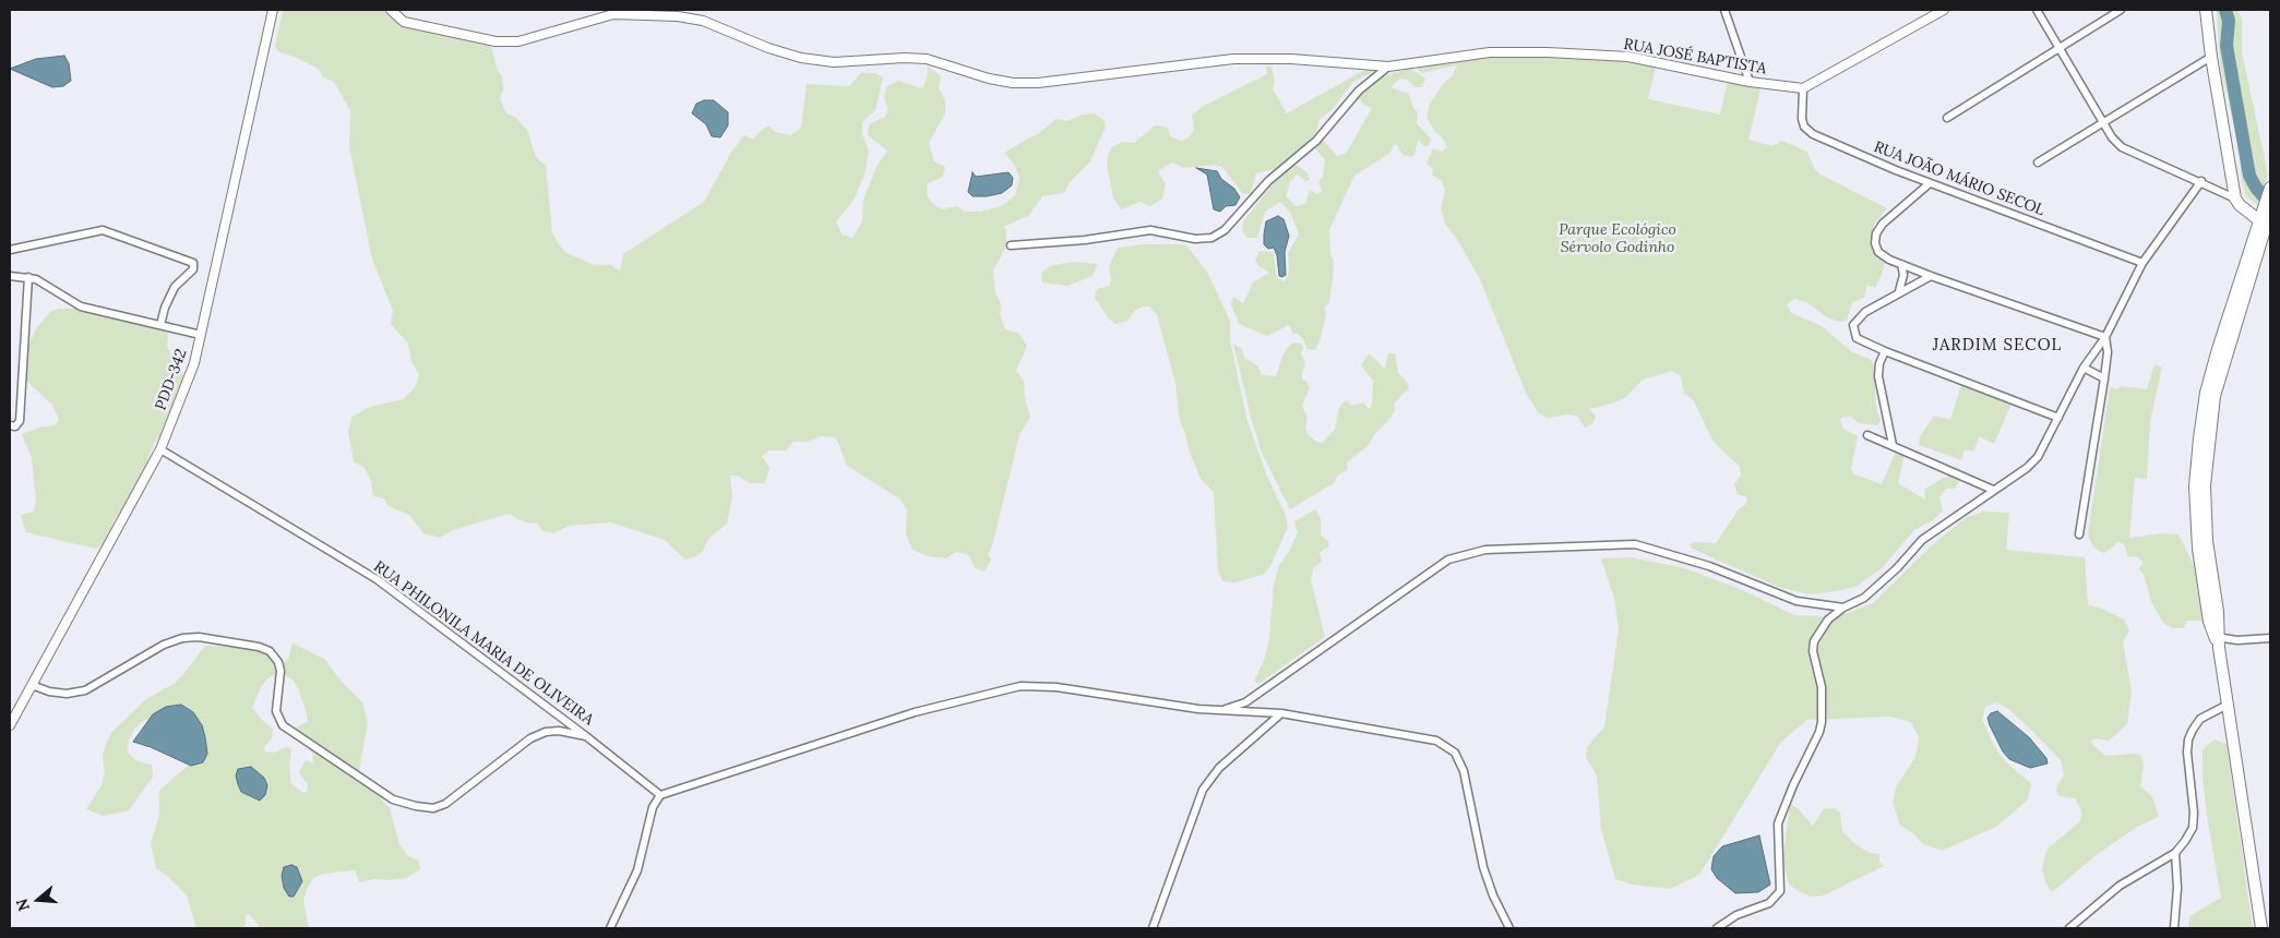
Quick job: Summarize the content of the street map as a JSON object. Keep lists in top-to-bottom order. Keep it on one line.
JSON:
{"streets":{"street":["RUA JOSÉ BAPTISTA","RUA JOÃO MÁRIO SECOL","PDD-342","RUA PHILONILA MARIA DE OLIVEIRA"]},"crossings":[["RUA JOSÉ BAPTISTA","RUA JOÃO MÁRIO SECOL"],["PDD-342","RUA PHILONILA MARIA DE OLIVEIRA"]],"districts":["JARDIM SECOL"],"parks":["Parque Ecológico Sérvolo Godinho"],"north":"left"}
